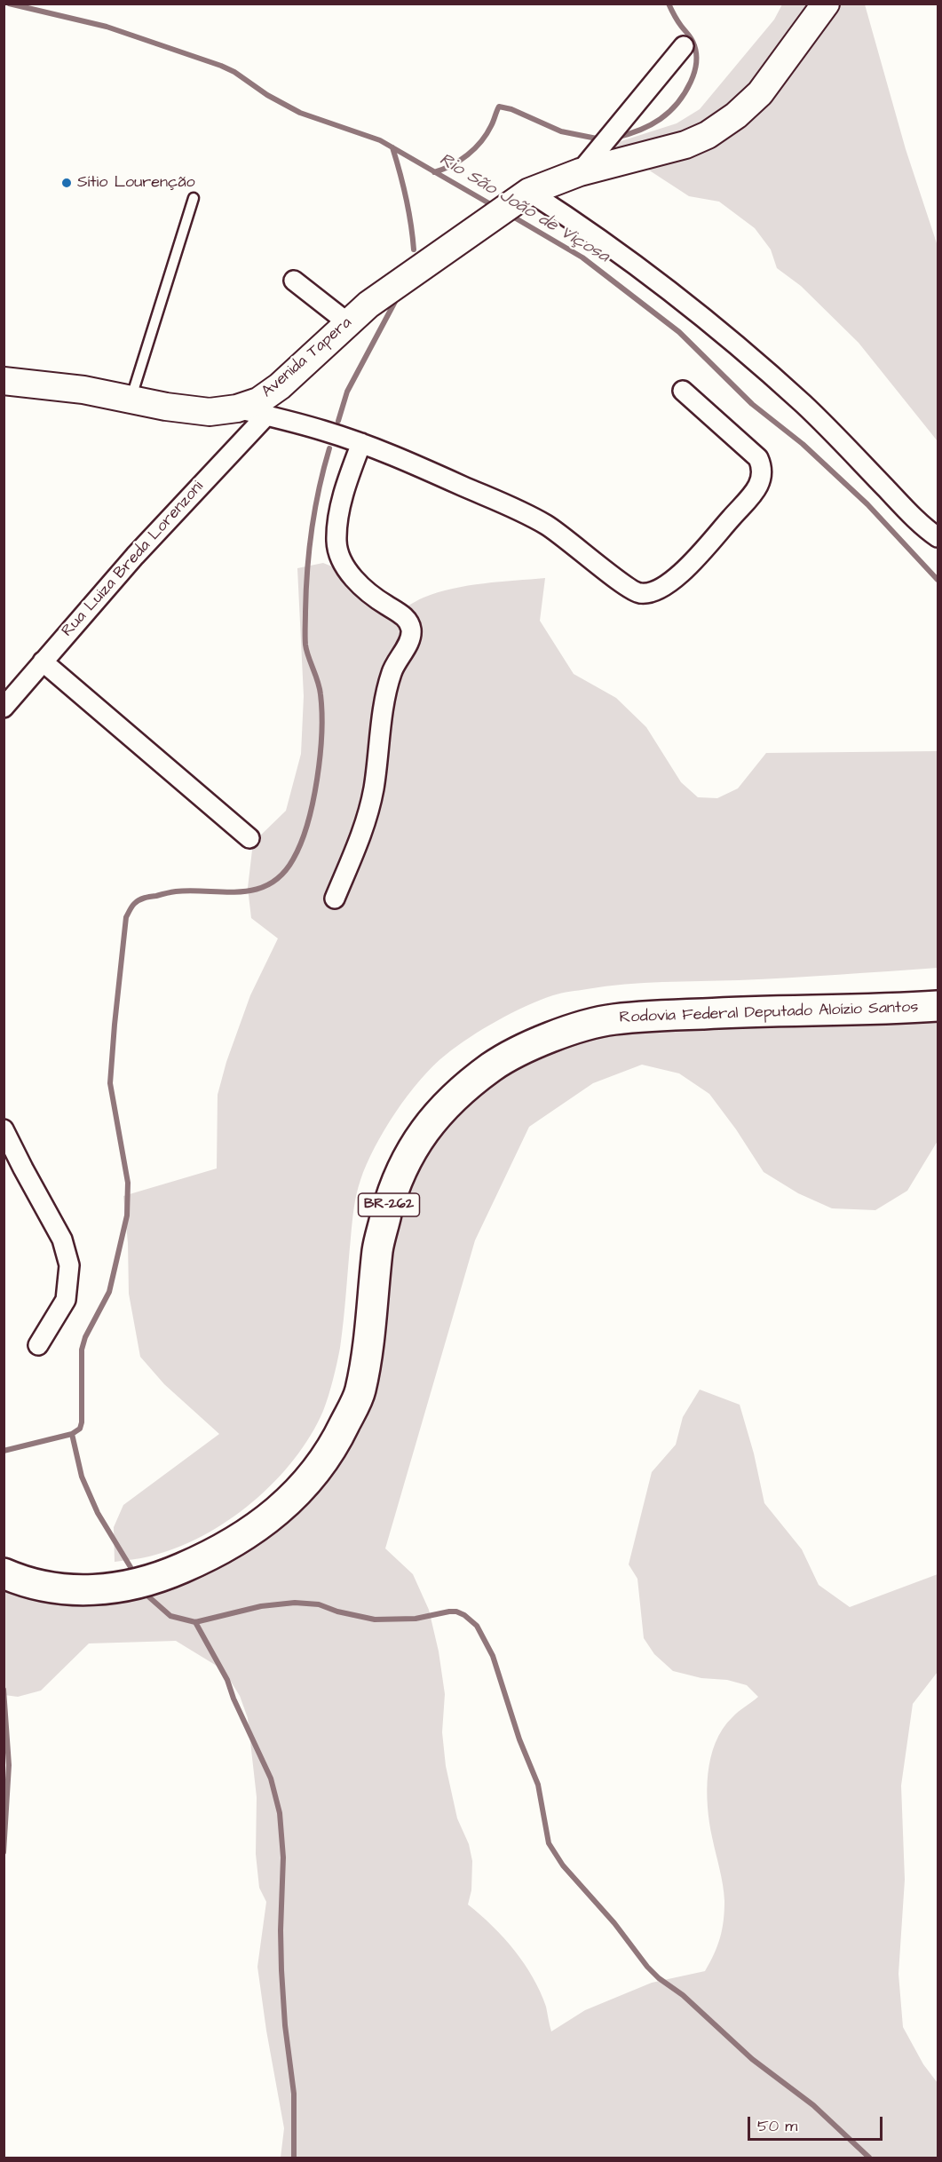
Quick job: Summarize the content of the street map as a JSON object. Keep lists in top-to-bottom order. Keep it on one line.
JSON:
{"streets":{"highway":["Rodovia Federal Deputado Aloízio Santos","BR-262"],"street":["Avenida Tapera","Rua Luiza Breda Lorenzoni"]},"water":["Rio São João de Viçosa"],"places":["Sítio Lourenção"],"scale_bar":"50 m"}
